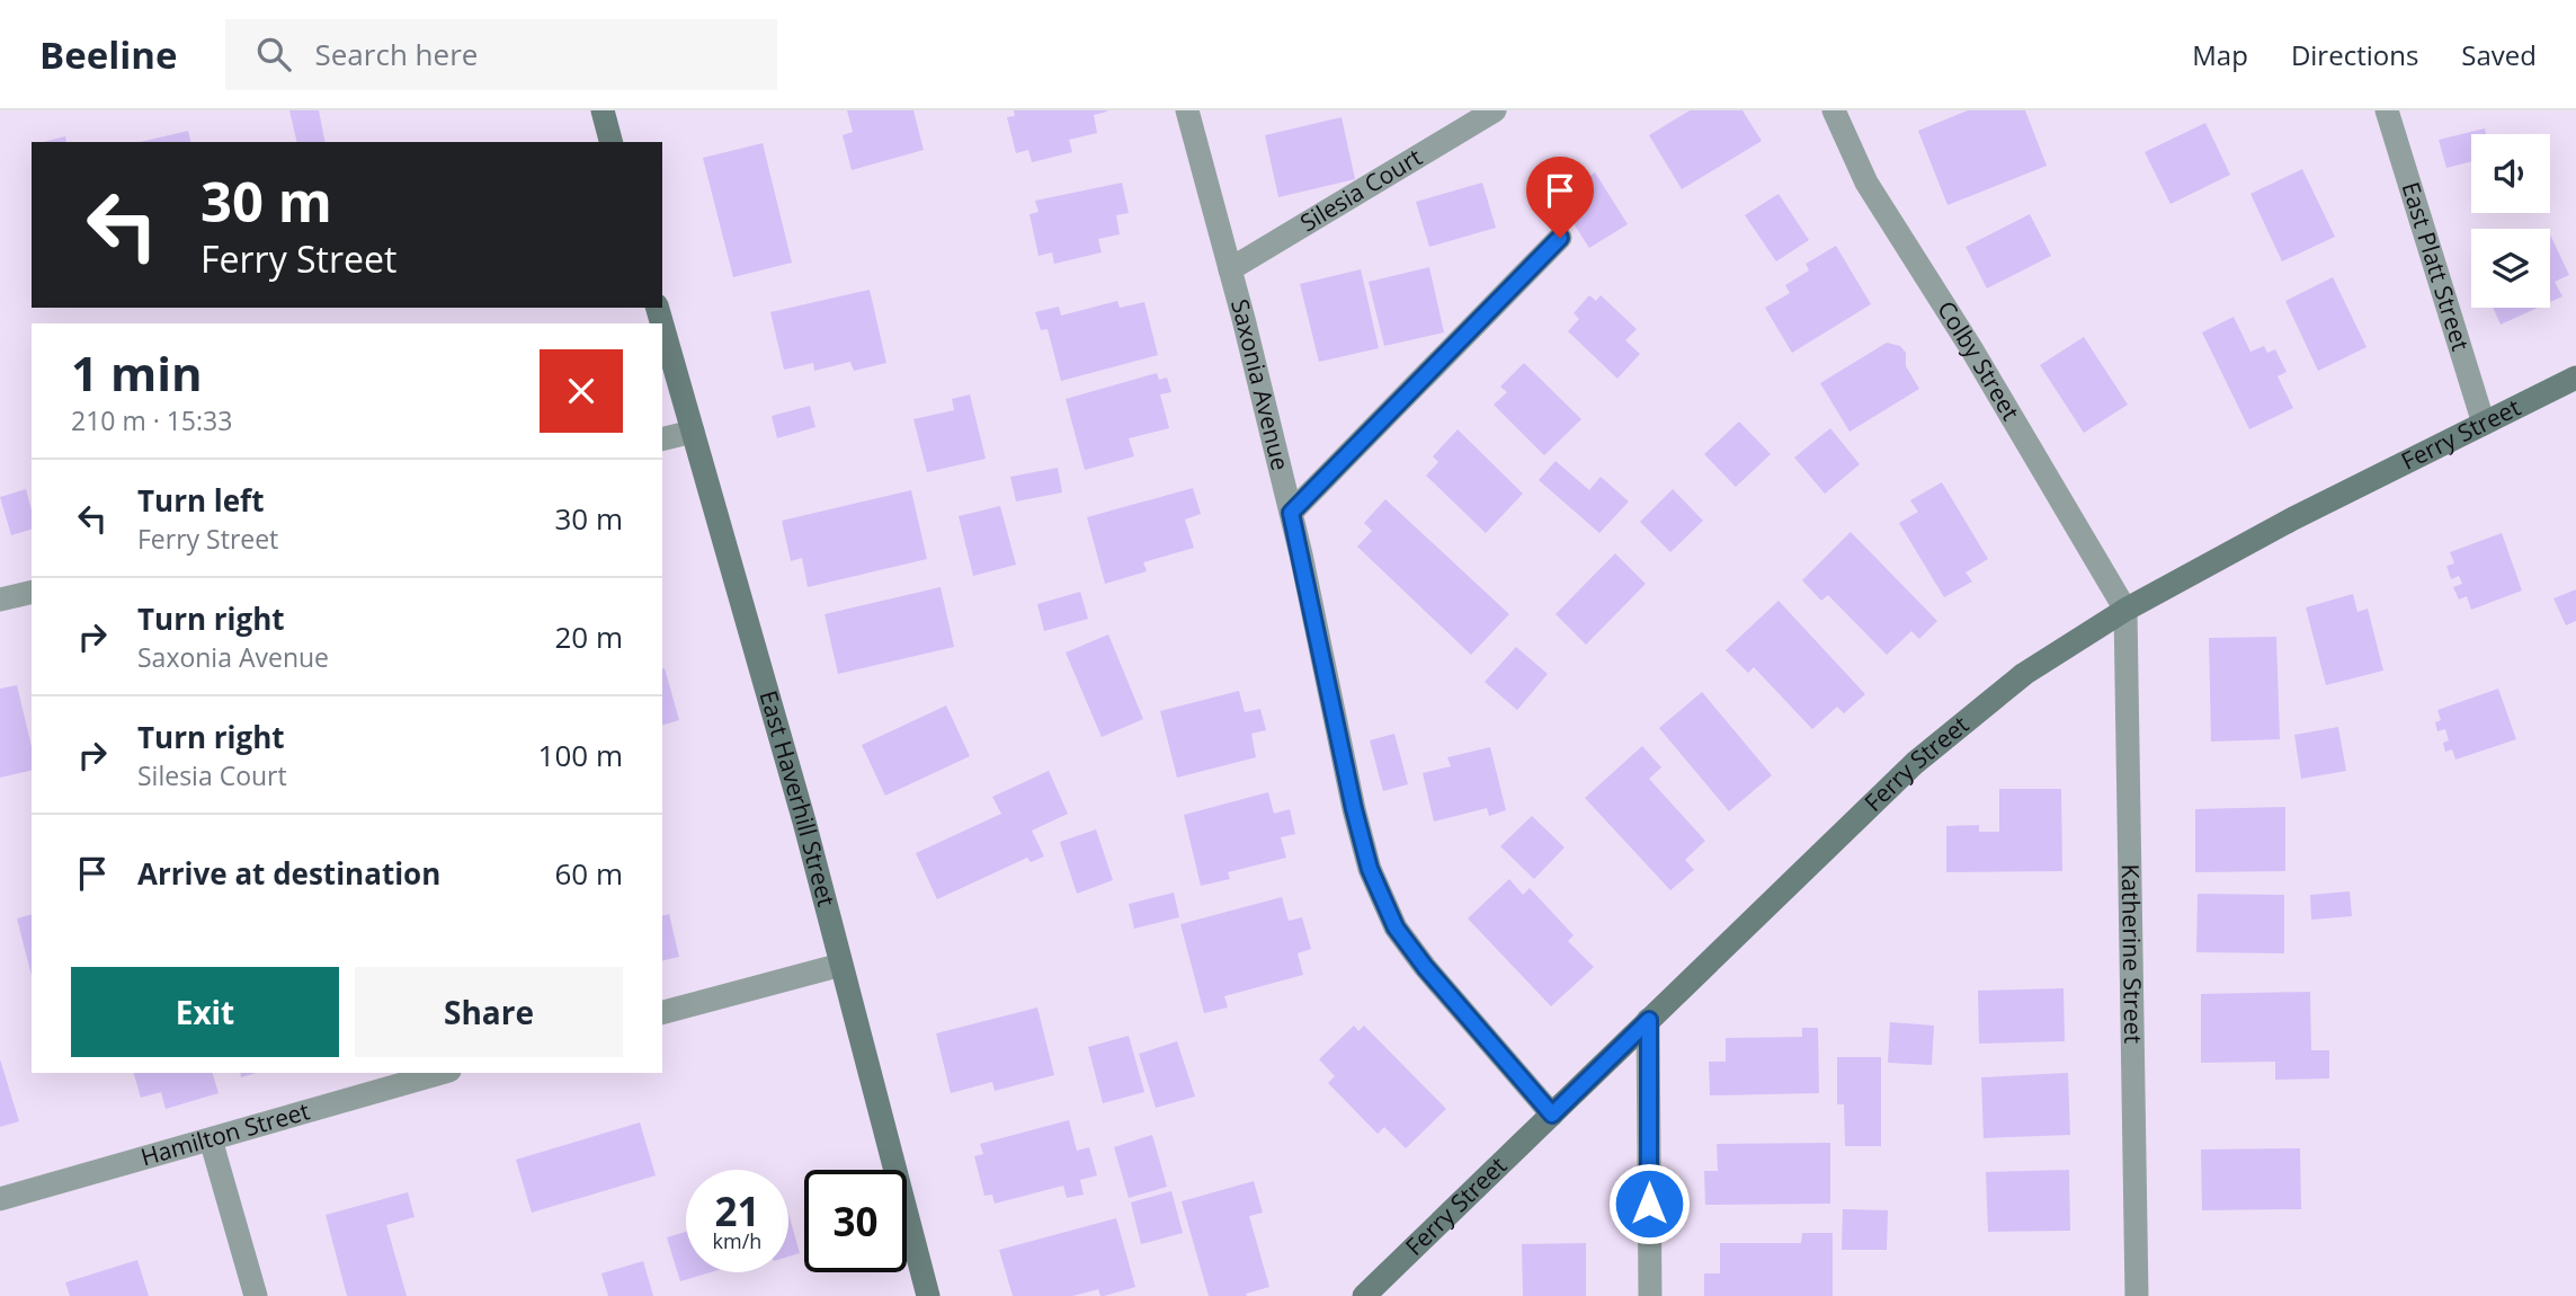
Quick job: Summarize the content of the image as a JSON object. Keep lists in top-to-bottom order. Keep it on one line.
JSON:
{"streets":{"street":["Silesia Court","East Platt Street","Colby Street","Saxonia Avenue","Ferry Street","East Haverhill Street","Katherine Street","Hamilton Street"]},"crossings":[["Silesia Court","Saxonia Avenue"],["East Platt Street","Ferry Street"],["Colby Street","Ferry Street"],["Colby Street","Katherine Street"],["Saxonia Avenue","Ferry Street"],["Ferry Street","Katherine Street"]],"page":{"header":"Beeline","search":"Search here","nav":["Map","Directions","Saved"],"turn":["30 m","Ferry Street"],"heading":["1 min","210 m · 15:33"],"list":[{"name":"Turn left","note":"Ferry Street","value":"30 m"},{"name":"Turn right","note":"Saxonia Avenue","value":"20 m"},{"name":"Turn right","note":"Silesia Court","value":"100 m"},{"name":"Arrive at destination","value":"60 m"}],"buttons":["Exit","Share"],"speed":"21 km/h","limit":"30"}}
